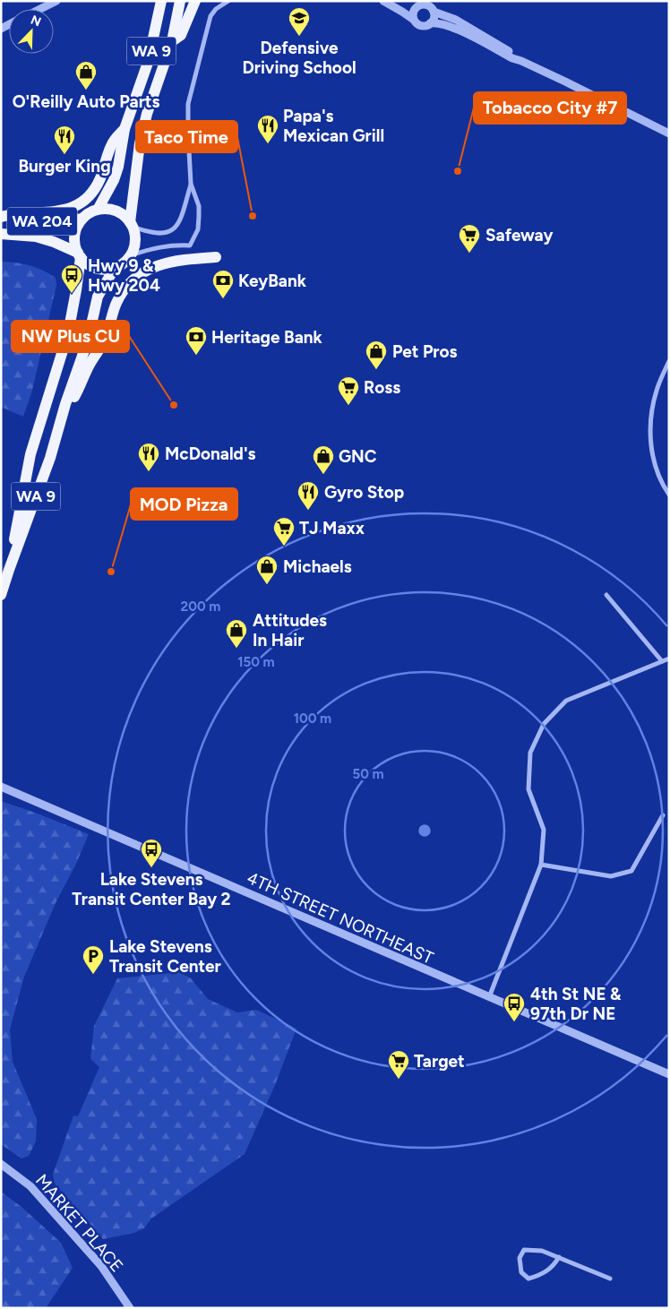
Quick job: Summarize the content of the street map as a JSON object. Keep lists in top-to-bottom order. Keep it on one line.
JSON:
{"streets":{"main road":["WA 9","WA 204"],"street":["4TH STREET NORTHEAST","MARKET PLACE"]},"crossings":[["WA 9","WA 204"]],"places":{"school or university":["Defensive Driving School"],"shop":["O'Reilly Auto Parts","Pet Pros","GNC","Michaels","Attitudes In Hair"],"restaurant":["Papa's Mexican Grill","Burger King","McDonald's","Gyro Stop"],"other":["Tobacco City #7","Taco Time","NW Plus CU","MOD Pizza"],"supermarket":["Safeway","Ross","TJ Maxx","Target"],"bus stop":["Hwy 9 & Hwy 204","Lake Stevens Transit Center Bay 2","4th St NE & 97th Dr NE"],"bank":["KeyBank","Heritage Bank"],"parking":["Lake Stevens Transit Center"]},"north":"top right","rings":["200 m","150 m","100 m","50 m"]}
